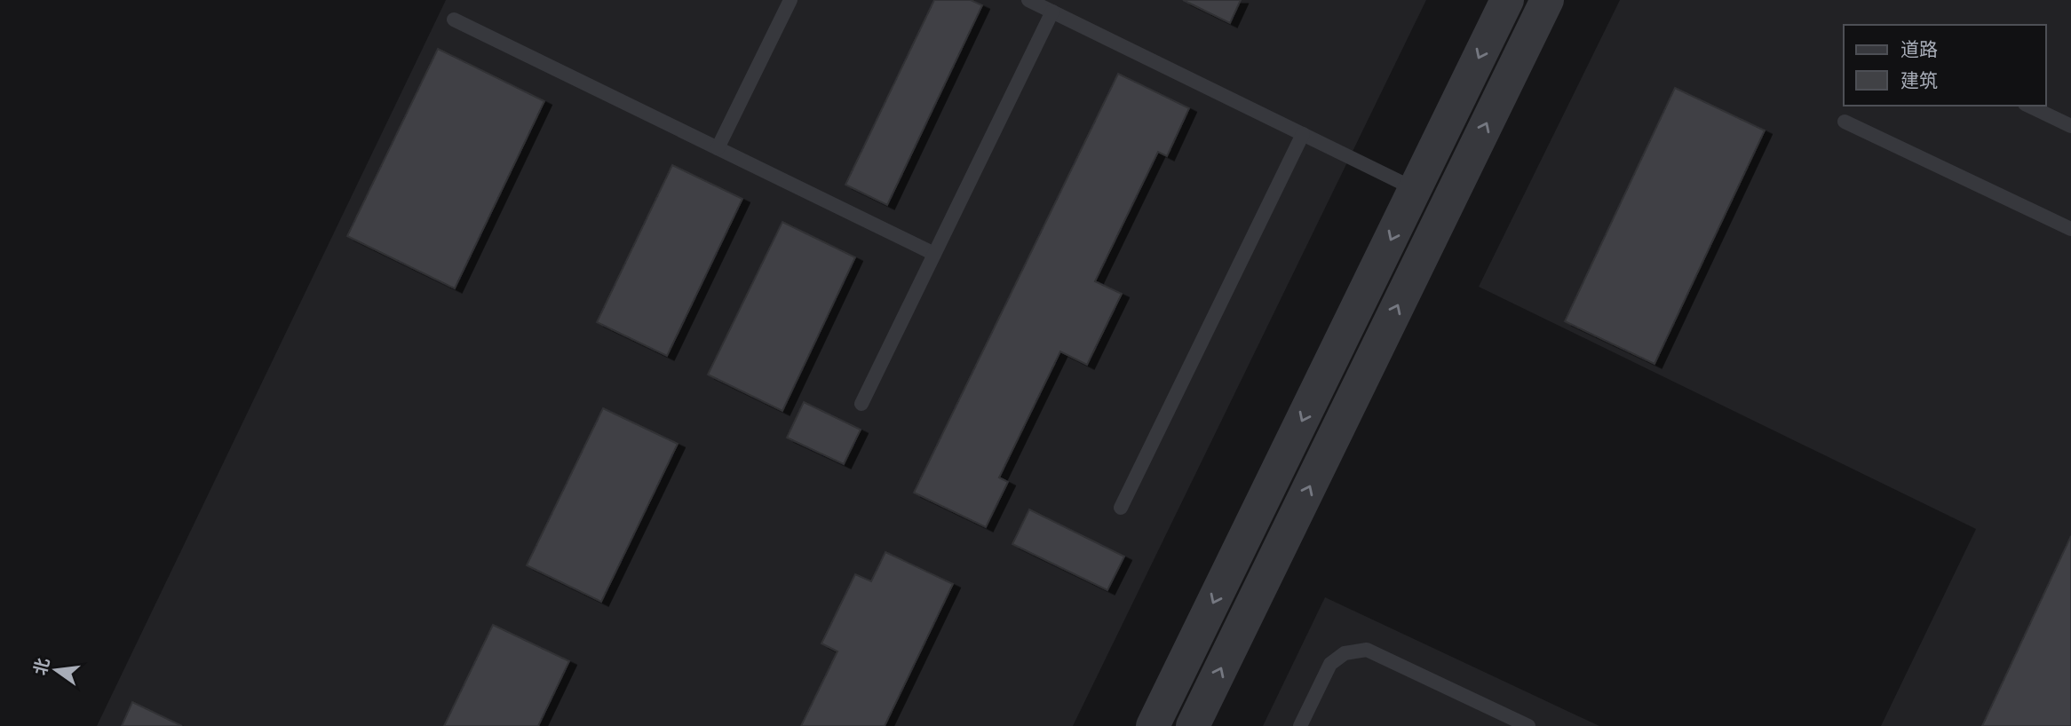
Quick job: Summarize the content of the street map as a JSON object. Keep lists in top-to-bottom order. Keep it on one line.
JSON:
{"legend":["道路","建筑"],"north":"left"}
